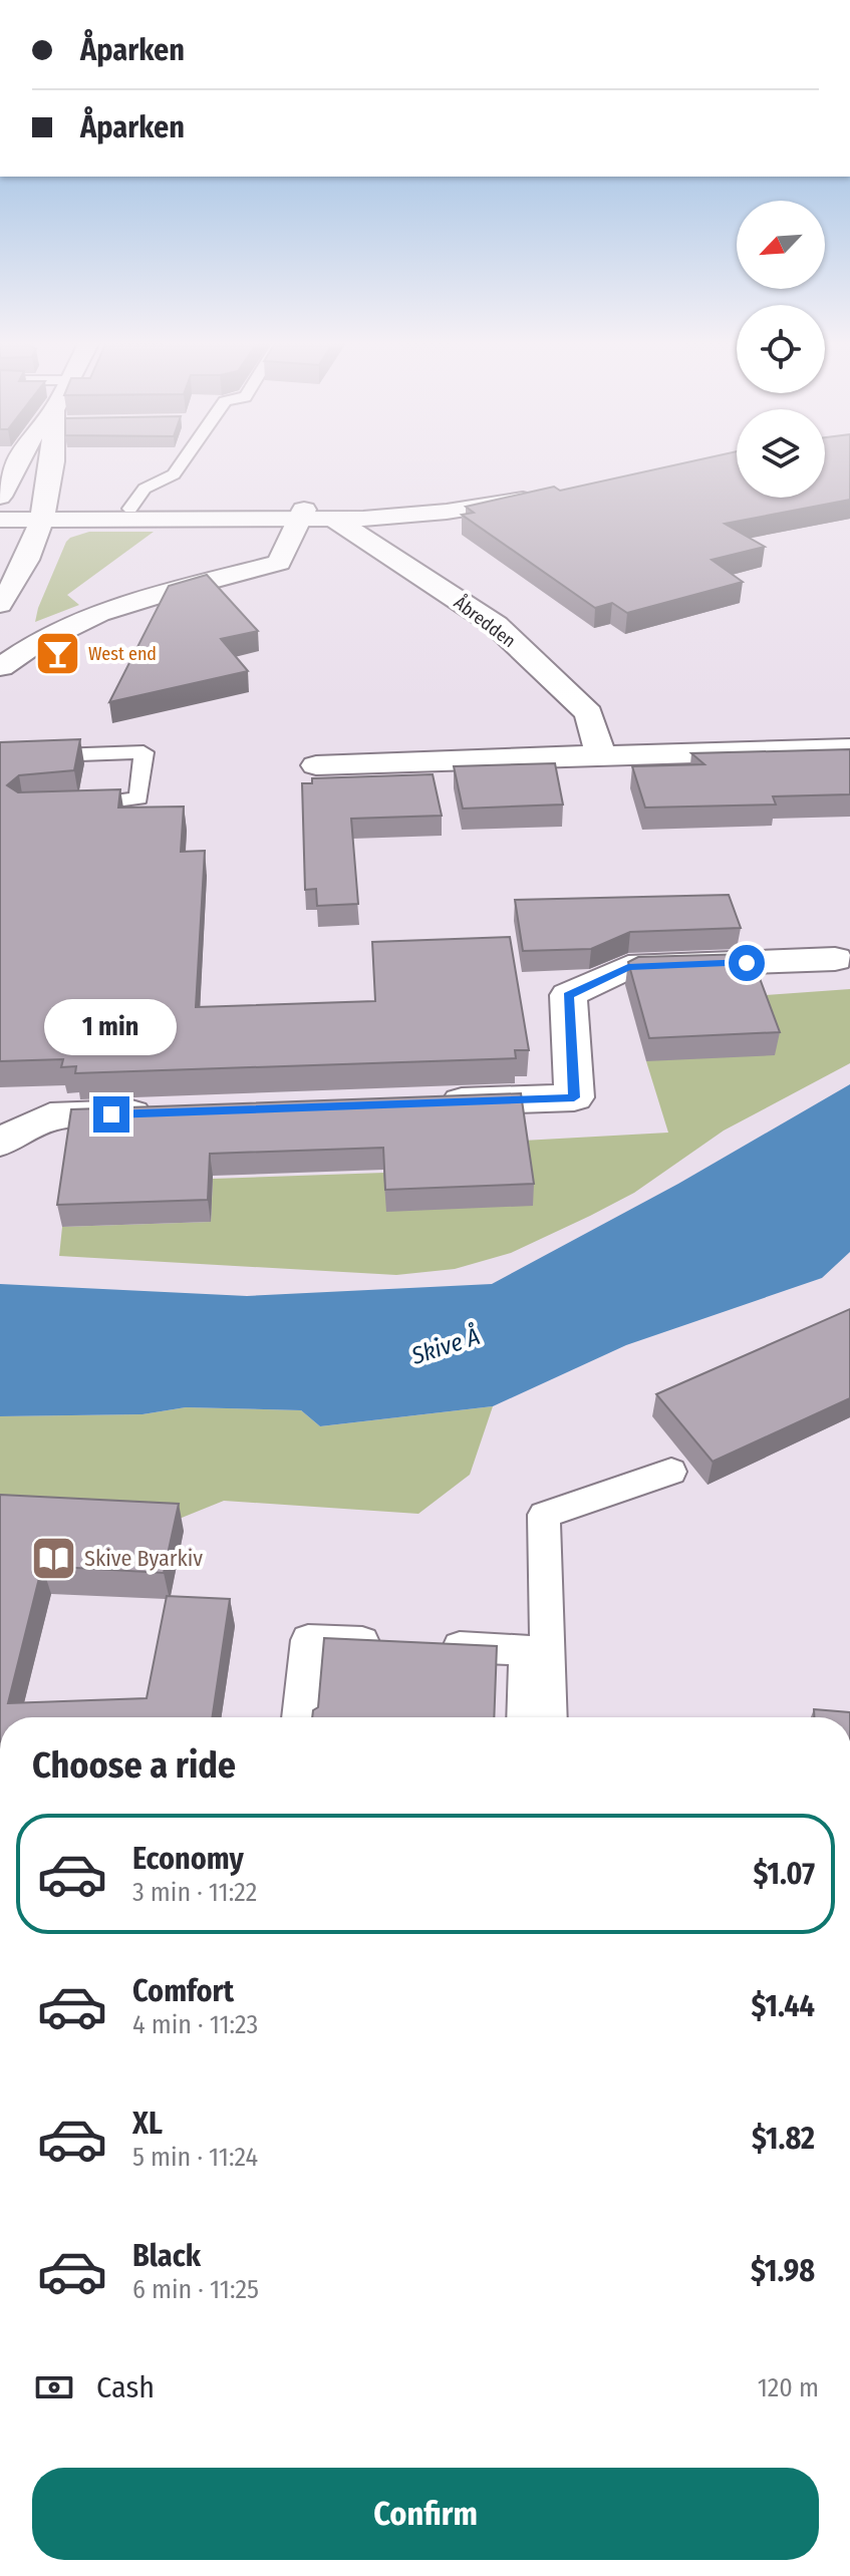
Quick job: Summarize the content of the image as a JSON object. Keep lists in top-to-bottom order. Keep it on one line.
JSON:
{"streets":{"street":["Åbredden"]},"water":["Skive Å"],"places":{"bar":["West end"],"library":["Skive Byarkiv"]},"north":"bottom left","page":{"banner":["Åparken","Åparken"],"bubble":"1 min","heading":"Choose a ride","list":[{"name":"Economy","note":"3 min · 11:22","value":"$1.07"},{"name":"Comfort","note":"4 min · 11:23","value":"$1.44"},{"name":"XL","note":"5 min · 11:24","value":"$1.82"},{"name":"Black","note":"6 min · 11:25","value":"$1.98"}],"pay":["Cash","120 m"],"buttons":"Confirm"}}
